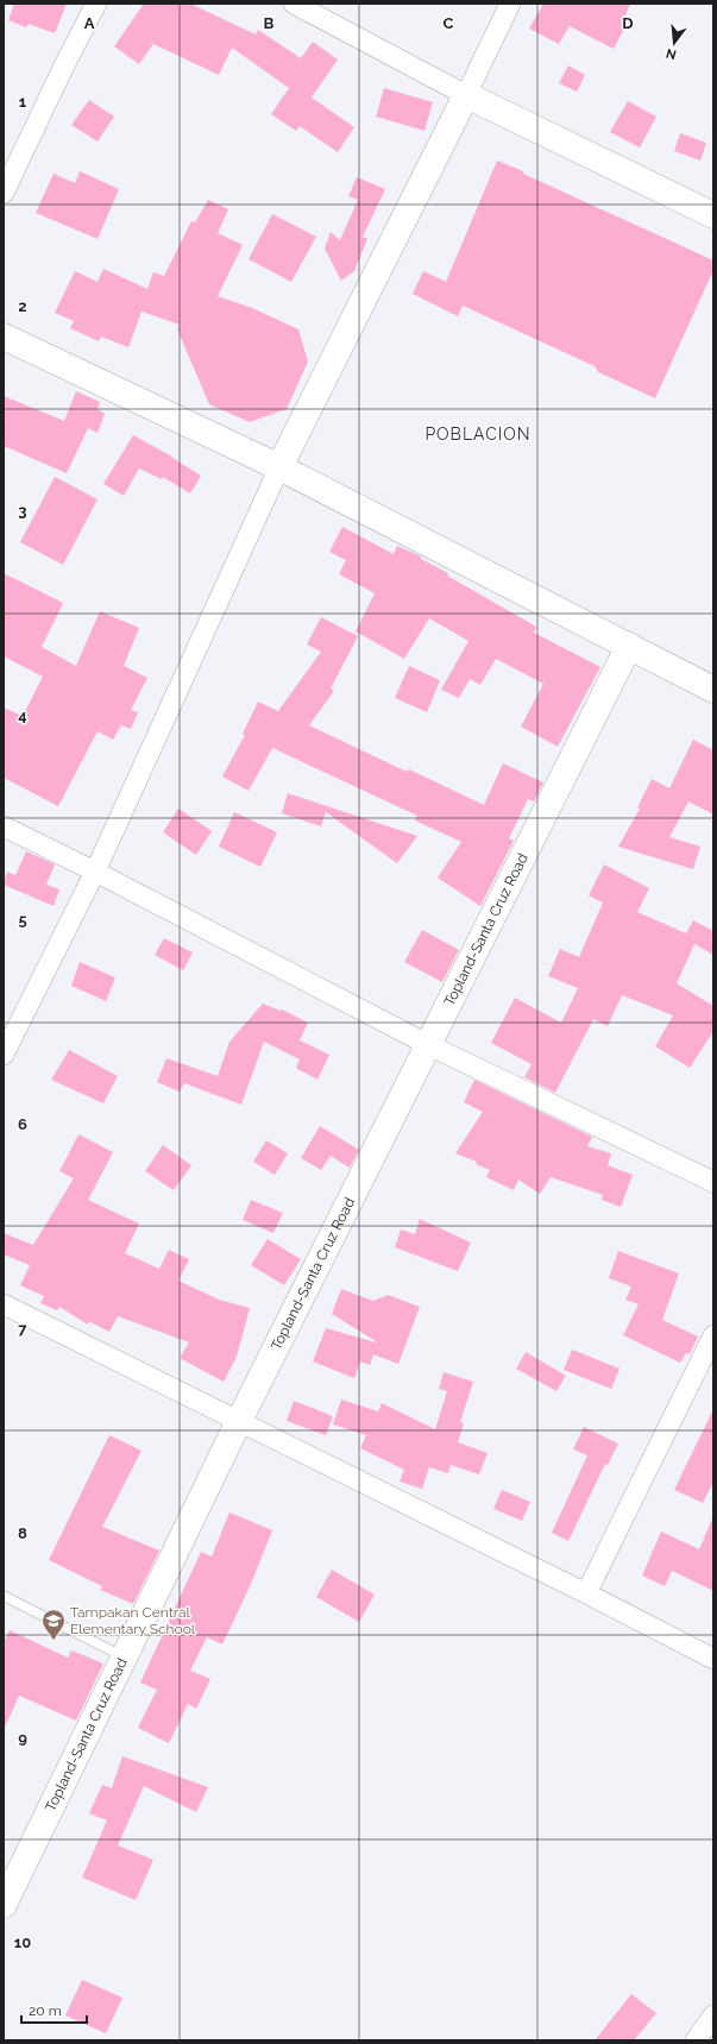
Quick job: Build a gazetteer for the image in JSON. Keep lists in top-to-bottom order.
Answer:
{
  "streets": {
    "main road": ["Topland-Santa Cruz Road"]
  },
  "districts": ["POBLACION"],
  "places": {
    "school or university": ["Tampakan Central Elementary School"]
  },
  "scale_bar": "20 m",
  "north": "bottom",
  "grid": {
    "columns": [
      "A",
      "B",
      "C",
      "D"
    ],
    "rows": [
      "1",
      "2",
      "3",
      "4",
      "5",
      "6",
      "7",
      "8",
      "9",
      "10"
    ]
  }
}
